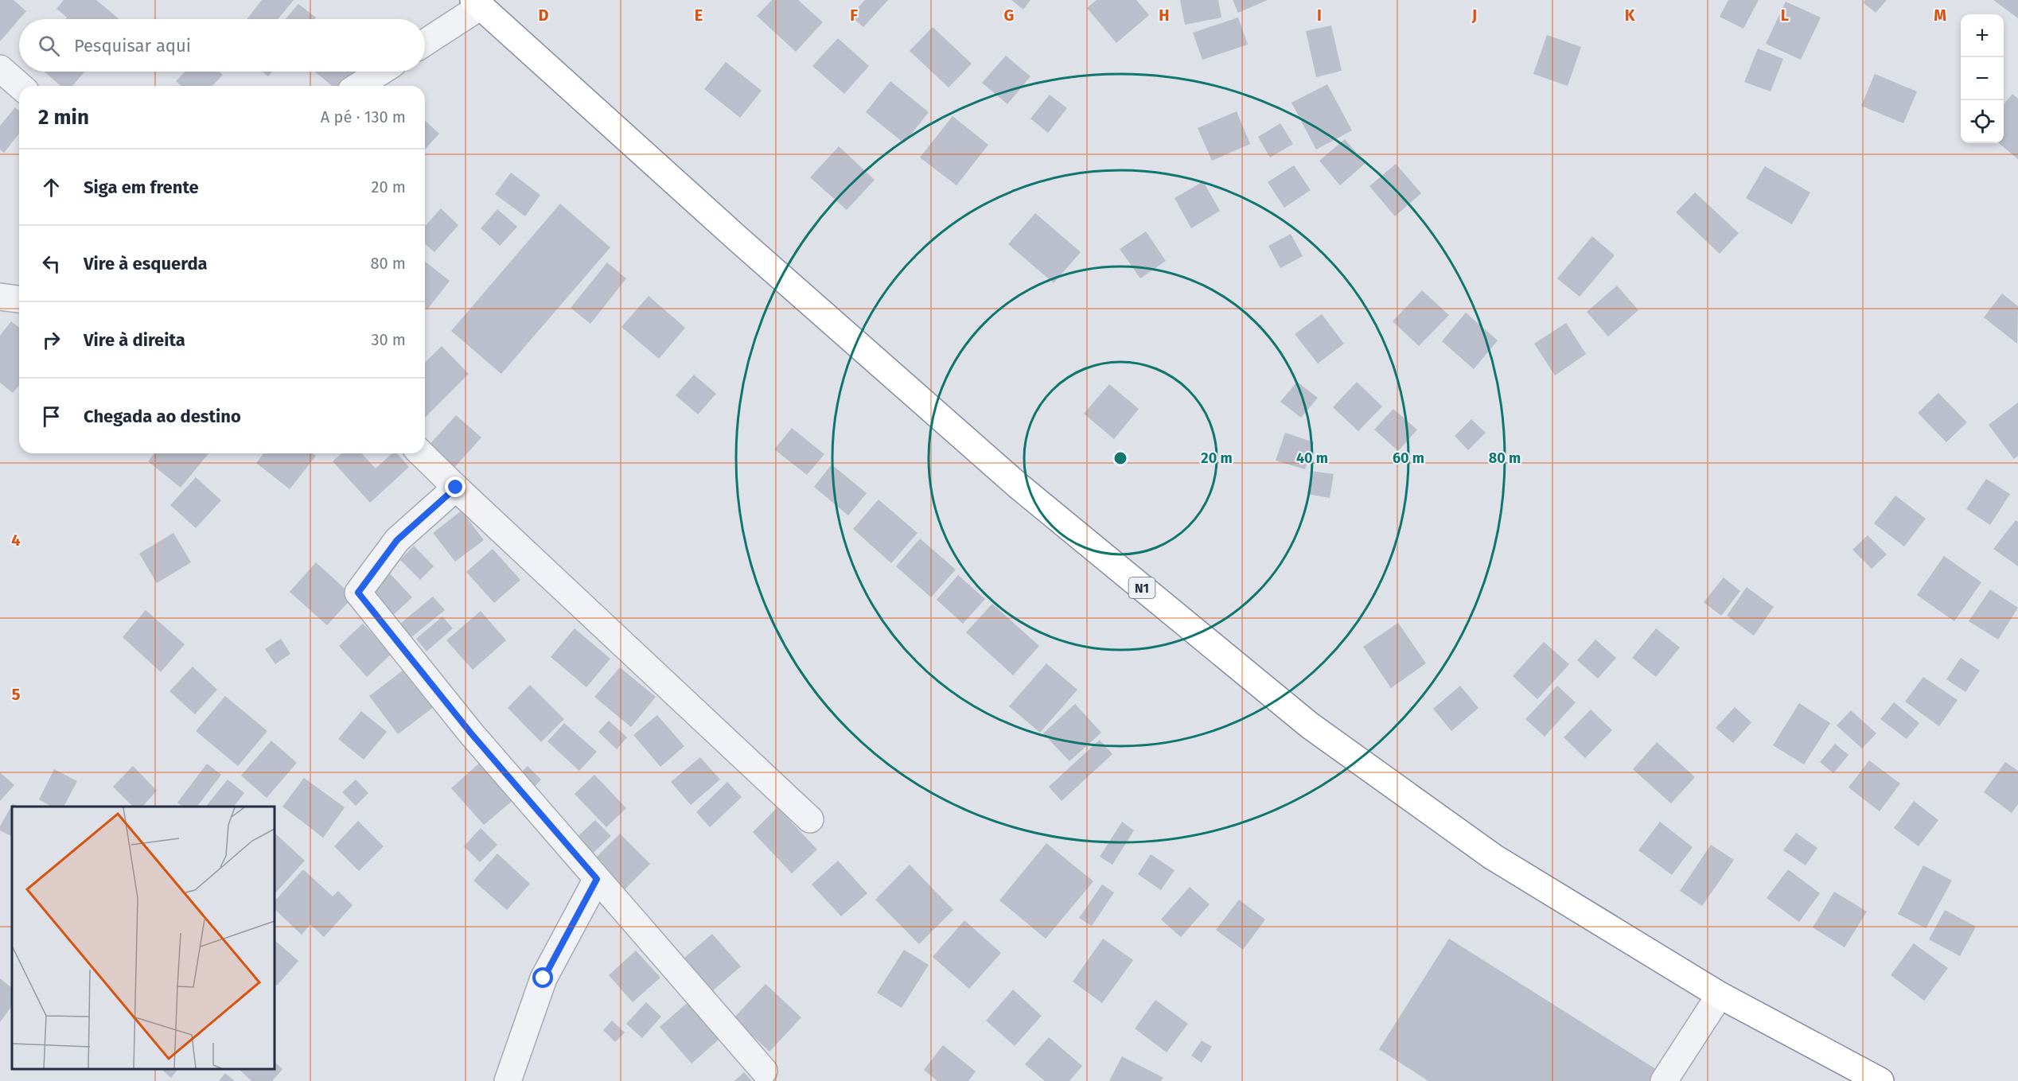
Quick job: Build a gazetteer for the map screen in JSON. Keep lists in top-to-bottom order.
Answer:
{
  "streets": {
    "highway": ["N1"]
  },
  "page": {
    "map_buttons": ["+", "−"],
    "search": "Pesquisar aqui",
    "heading": ["2 min", "A pé · 130 m"],
    "list": [
      ["Siga em frente", "20 m"],
      ["Vire à esquerda", "80 m"],
      ["Vire à direita", "30 m"],
      "Chegada ao destino"
    ]
  },
  "grid": {
    "columns": [
      "D",
      "E",
      "F",
      "G",
      "H",
      "I",
      "J",
      "K",
      "L",
      "M"
    ],
    "rows": ["4", "5"]
  },
  "rings": [
    "20 m",
    "40 m",
    "60 m",
    "80 m"
  ]
}
